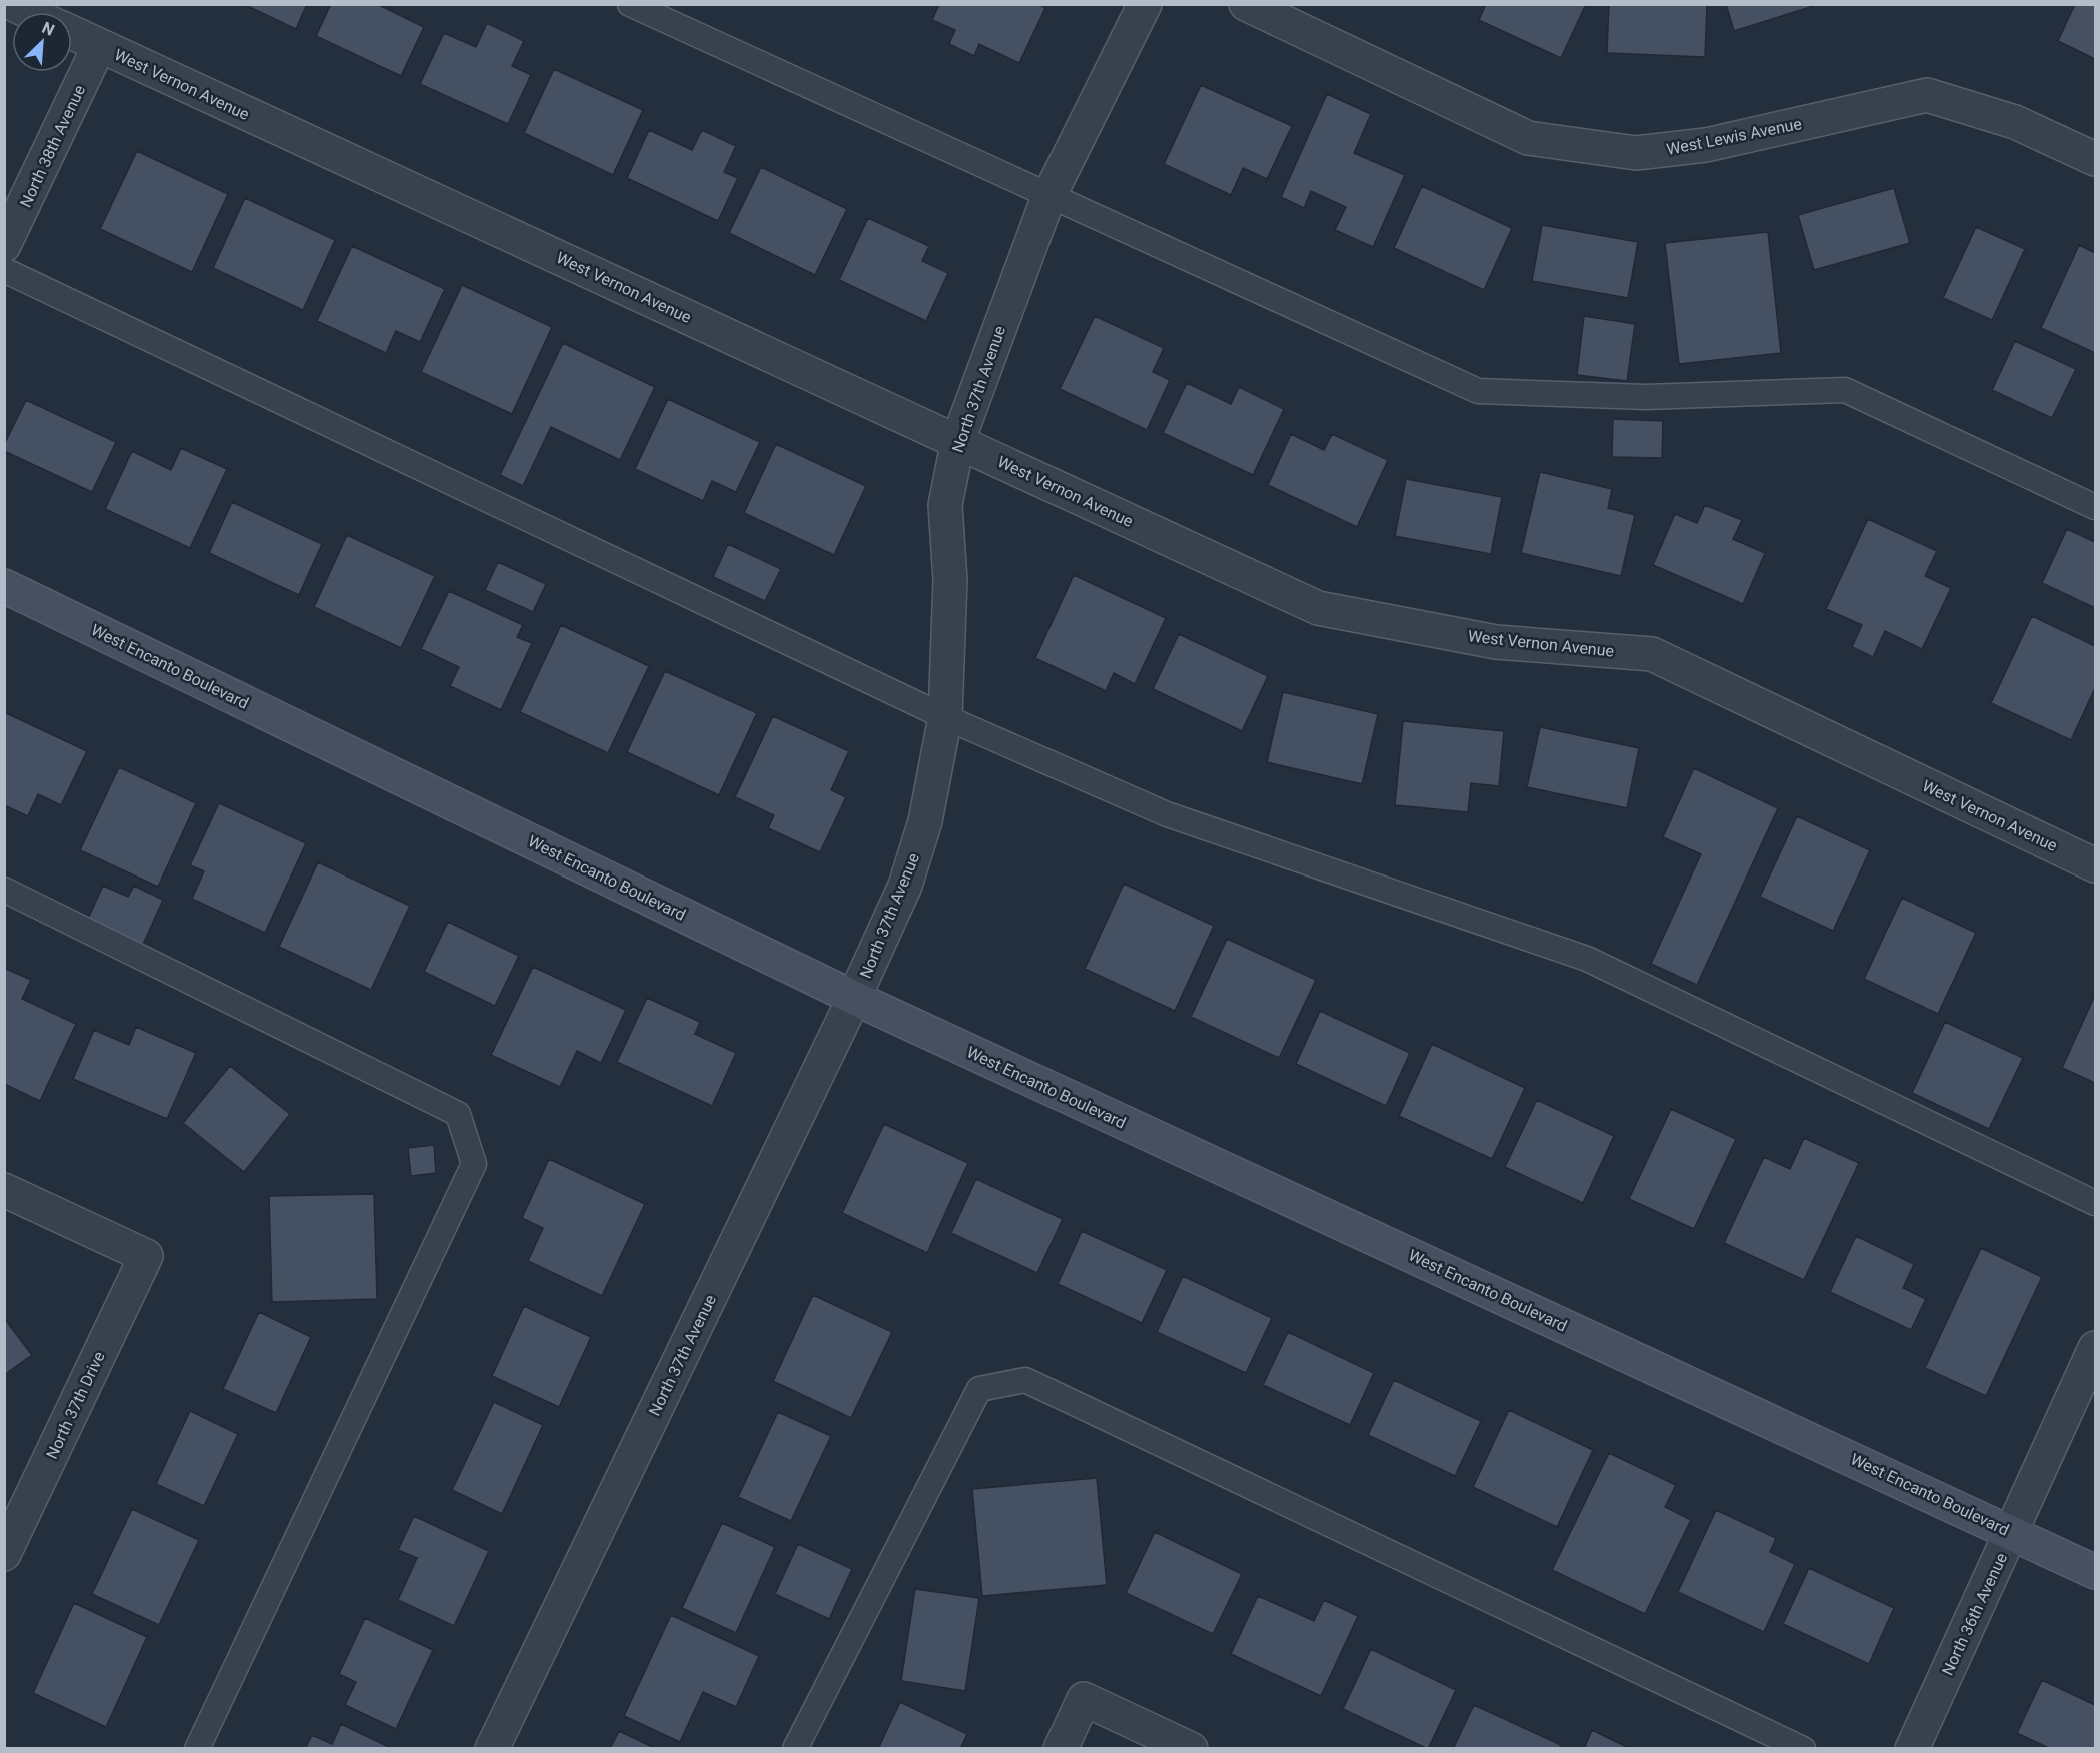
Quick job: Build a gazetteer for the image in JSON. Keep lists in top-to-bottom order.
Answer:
{
  "streets": {
    "street": [
      "West Vernon Avenue",
      "West Lewis Avenue",
      "North 38th Avenue",
      "North 37th Avenue",
      "West Encanto Boulevard",
      "North 37th Drive",
      "North 36th Avenue"
    ]
  },
  "crossings": [
    ["West Vernon Avenue", "North 38th Avenue"],
    ["West Vernon Avenue", "North 37th Avenue"],
    ["North 37th Avenue", "West Encanto Boulevard"],
    ["West Encanto Boulevard", "North 36th Avenue"]
  ],
  "north": "top right"
}
